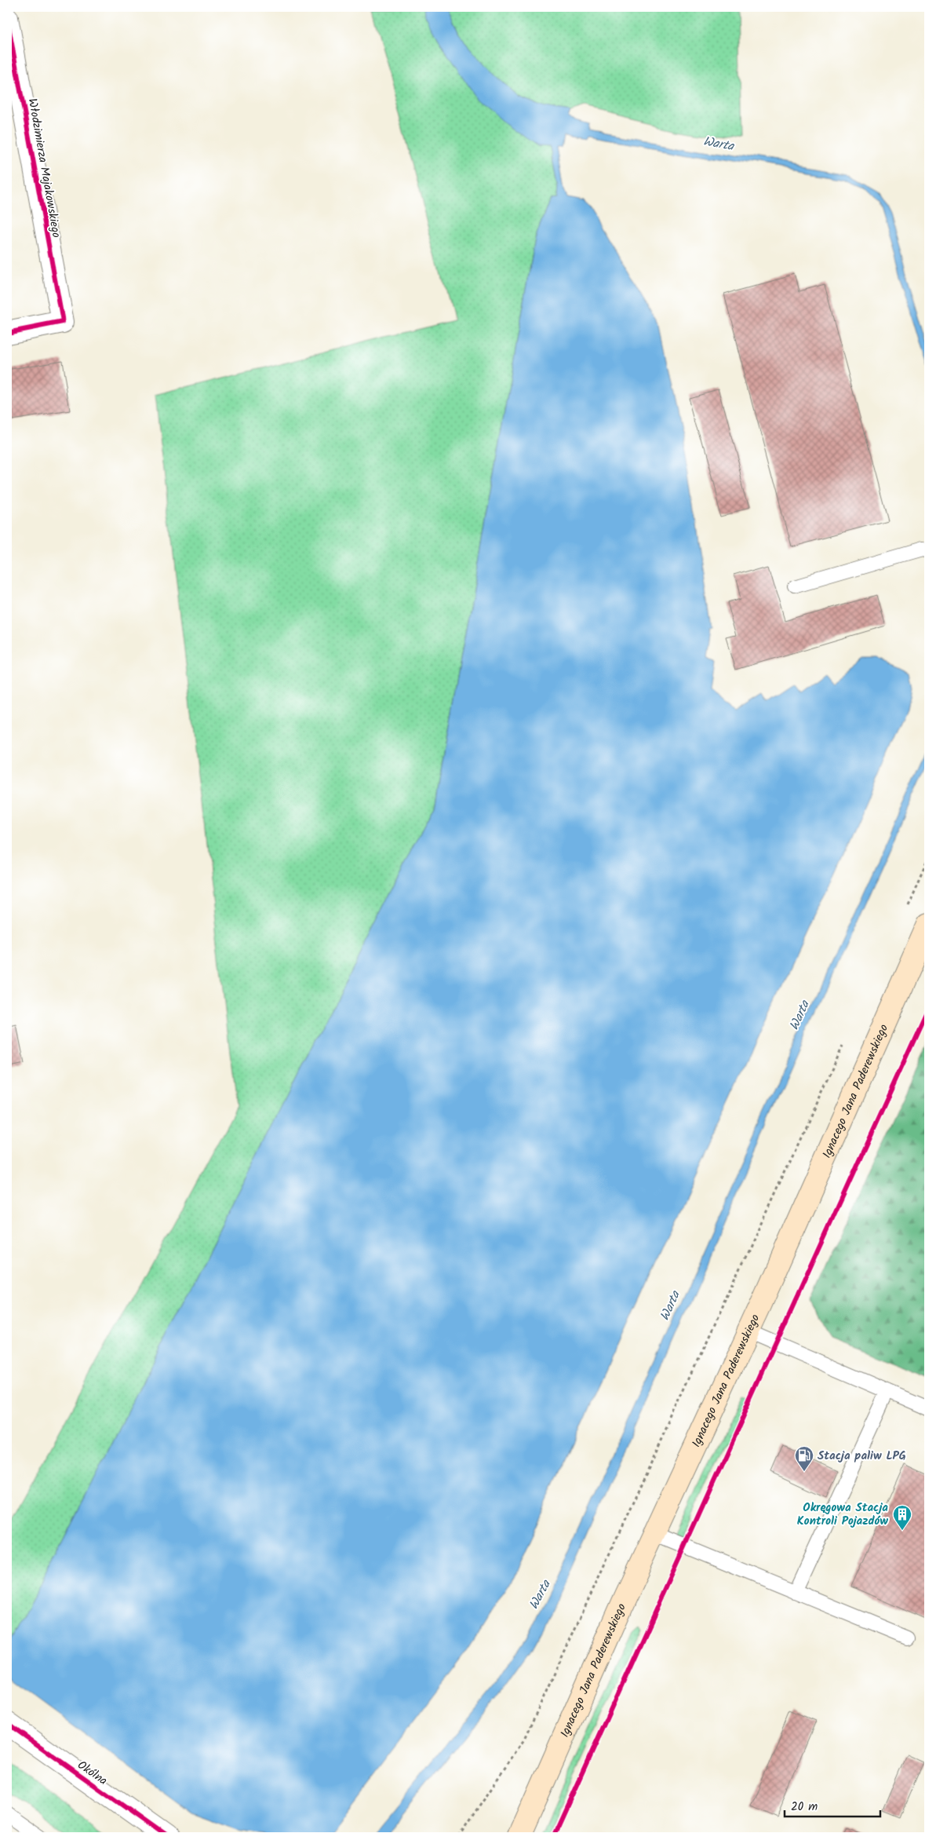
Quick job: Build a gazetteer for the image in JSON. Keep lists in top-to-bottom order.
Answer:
{
  "streets": {
    "main road": ["Ignacego Jana Paderewskiego"],
    "street": ["Włodzimierza Majakowskiego", "Okólna"]
  },
  "water": ["Warta"],
  "places": {
    "fuel station": ["Stacja paliw LPG"],
    "building": ["Okręgowa Stacja Kontroli Pojazdów"]
  },
  "scale_bar": "20 m"
}
